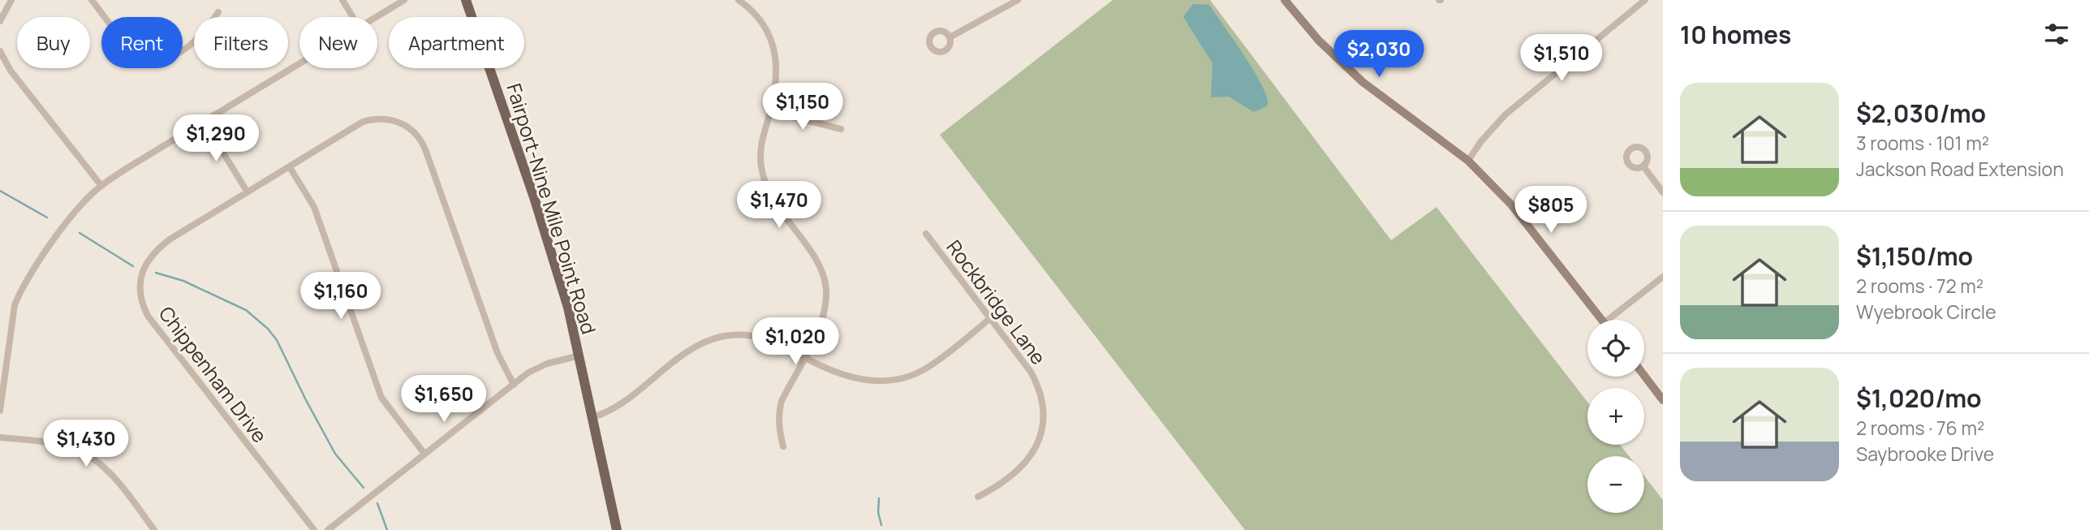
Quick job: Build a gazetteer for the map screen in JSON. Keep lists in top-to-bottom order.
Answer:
{
  "streets": {
    "main road": ["Fairport-Nine Mile Point Road"],
    "street": ["Rockbridge Lane", "Chippenham Drive"]
  },
  "page": {
    "heading": "10 homes",
    "chip": [
      "Buy",
      "Rent",
      "Filters",
      "New",
      "Apartment"
    ],
    "price": [
      "$2,030",
      "$1,510",
      "$1,150",
      "$1,290",
      "$1,470",
      "$805",
      "$1,160",
      "$1,020",
      "$1,650",
      "$1,430"
    ],
    "list": [
      {
        "name": "$2,030/mo",
        "note": "3 rooms · 101 m² · Jackson Road Extension"
      },
      {
        "name": "$1,150/mo",
        "note": "2 rooms · 72 m² · Wyebrook Circle"
      },
      {
        "name": "$1,020/mo",
        "note": "2 rooms · 76 m² · Saybrooke Drive"
      }
    ],
    "map_buttons": ["+", "−"]
  }
}
